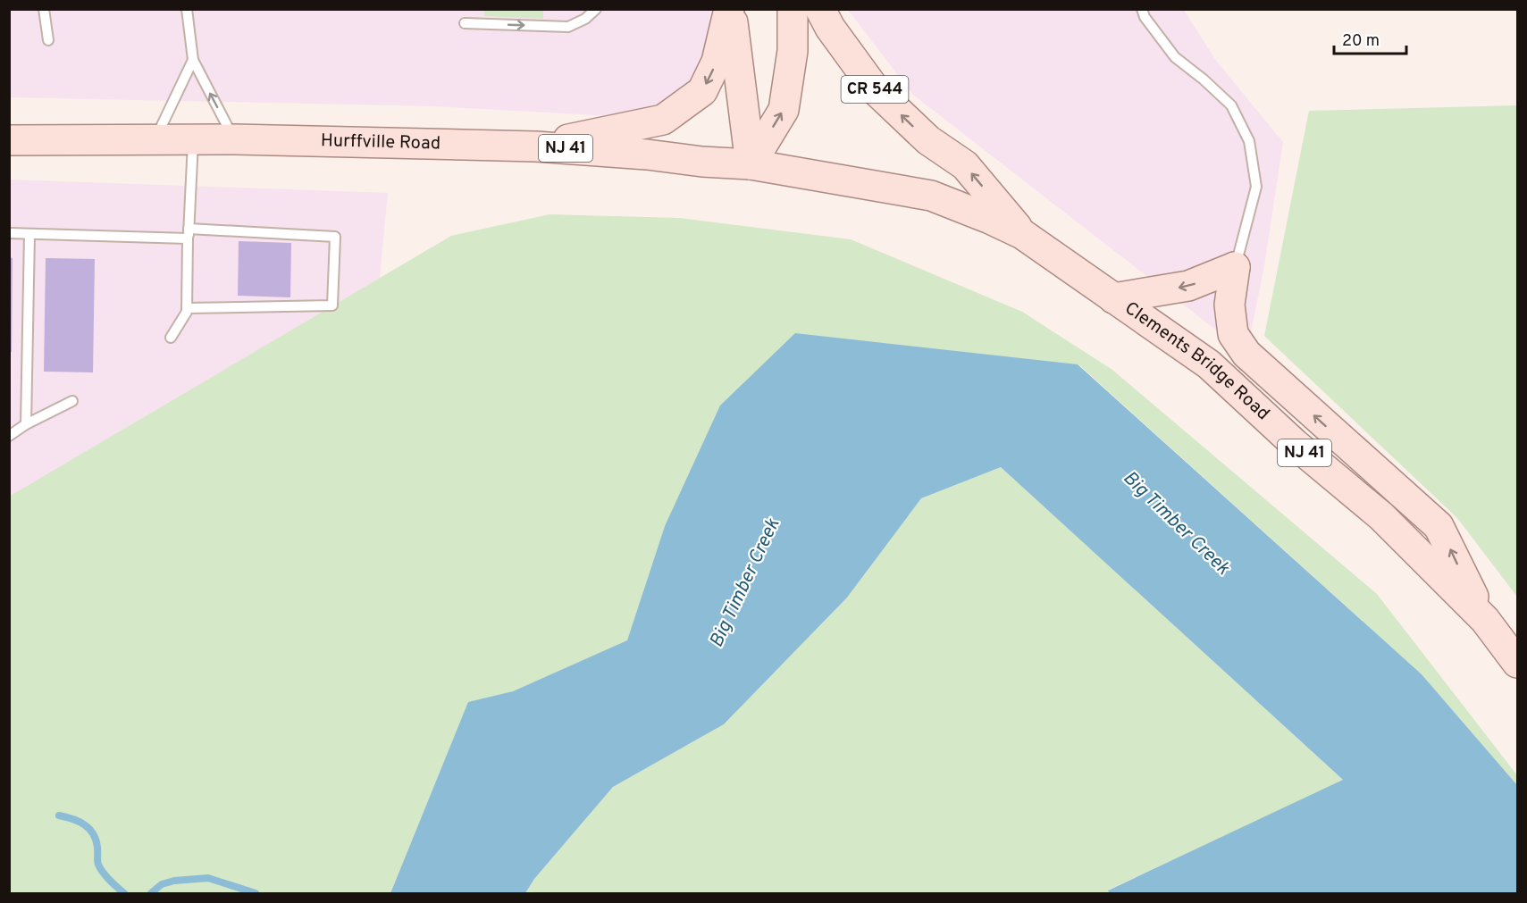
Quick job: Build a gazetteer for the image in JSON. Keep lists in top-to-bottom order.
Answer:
{
  "streets": {
    "main road": [
      "CR 544",
      "Hurffville Road",
      "NJ 41",
      "Clements Bridge Road"
    ]
  },
  "crossings": [
    ["Hurffville Road", "Clements Bridge Road"]
  ],
  "water": ["Big Timber Creek"],
  "scale_bar": "20 m"
}
